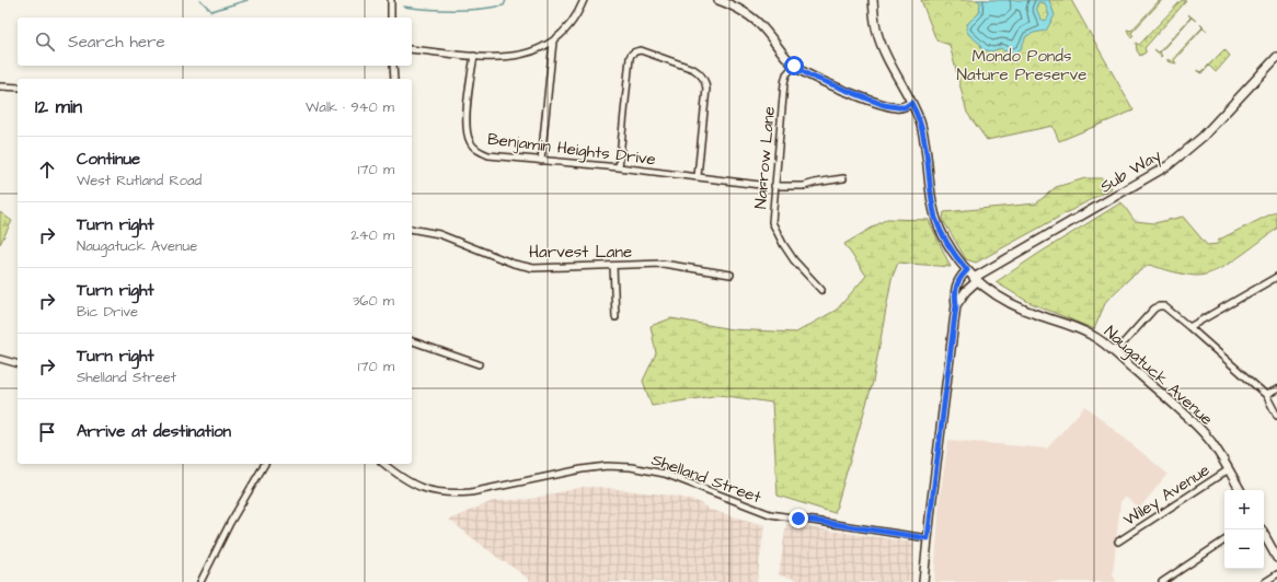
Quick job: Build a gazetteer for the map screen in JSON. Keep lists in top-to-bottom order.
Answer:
{
  "streets": {
    "main road": ["Sub Way", "Naugatuck Avenue"],
    "street": [
      "Benjamin Heights Drive",
      "Narrow Lane",
      "Harvest Lane",
      "Shelland Street",
      "Wiley Avenue"
    ]
  },
  "crossings": [
    ["Sub Way", "Naugatuck Avenue"],
    ["Naugatuck Avenue", "Wiley Avenue"]
  ],
  "parks": ["Mondo Ponds Nature Preserve"],
  "page": {
    "search": "Search here",
    "heading": ["12 min", "Walk · 940 m"],
    "list": [
      ["Continue", "West Rutland Road", "170 m"],
      ["Turn right", "Naugatuck Avenue", "240 m"],
      ["Turn right", "Bic Drive", "360 m"],
      ["Turn right", "Shelland Street", "170 m"],
      "Arrive at destination"
    ],
    "map_buttons": ["+", "−"]
  }
}
